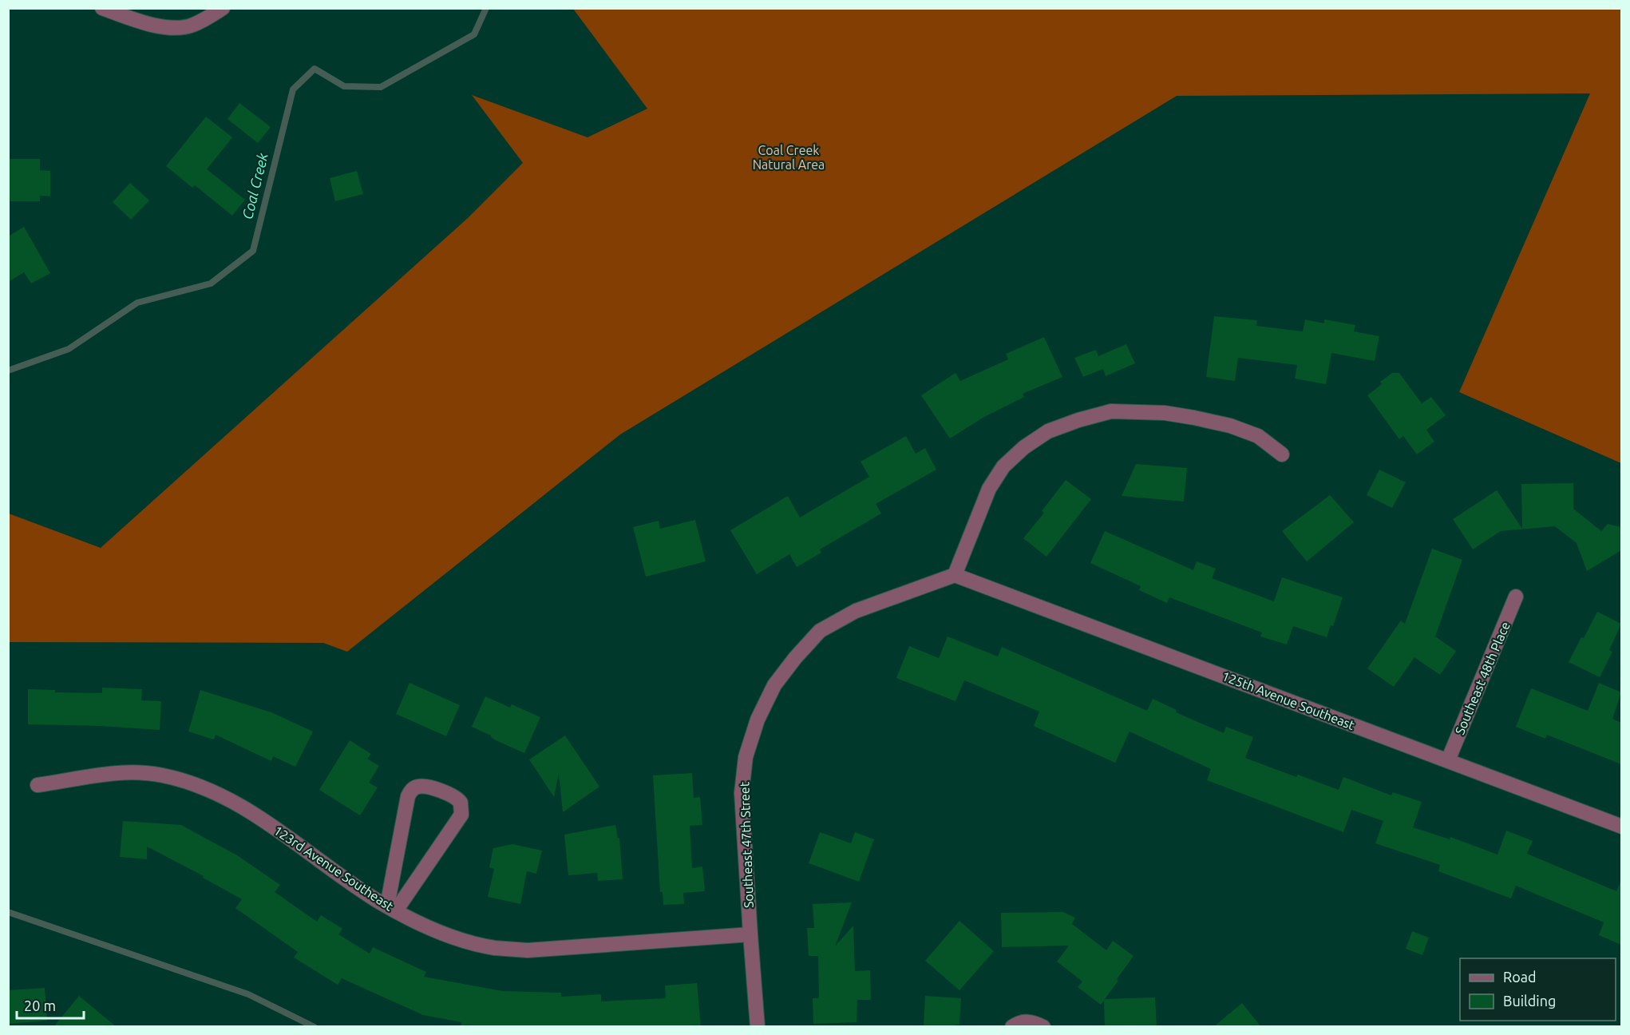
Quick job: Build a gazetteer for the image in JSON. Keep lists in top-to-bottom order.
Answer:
{
  "streets": {
    "street": [
      "Southeast 48th Place",
      "125th Avenue Southeast",
      "Southeast 47th Street",
      "123rd Avenue Southeast"
    ]
  },
  "crossings": [
    ["Southeast 48th Place", "125th Avenue Southeast"],
    ["125th Avenue Southeast", "Southeast 47th Street"],
    ["Southeast 47th Street", "123rd Avenue Southeast"]
  ],
  "water": ["Coal Creek"],
  "parks": ["Coal Creek Natural Area"],
  "legend": ["Road", "Building"],
  "scale_bar": "20 m"
}
